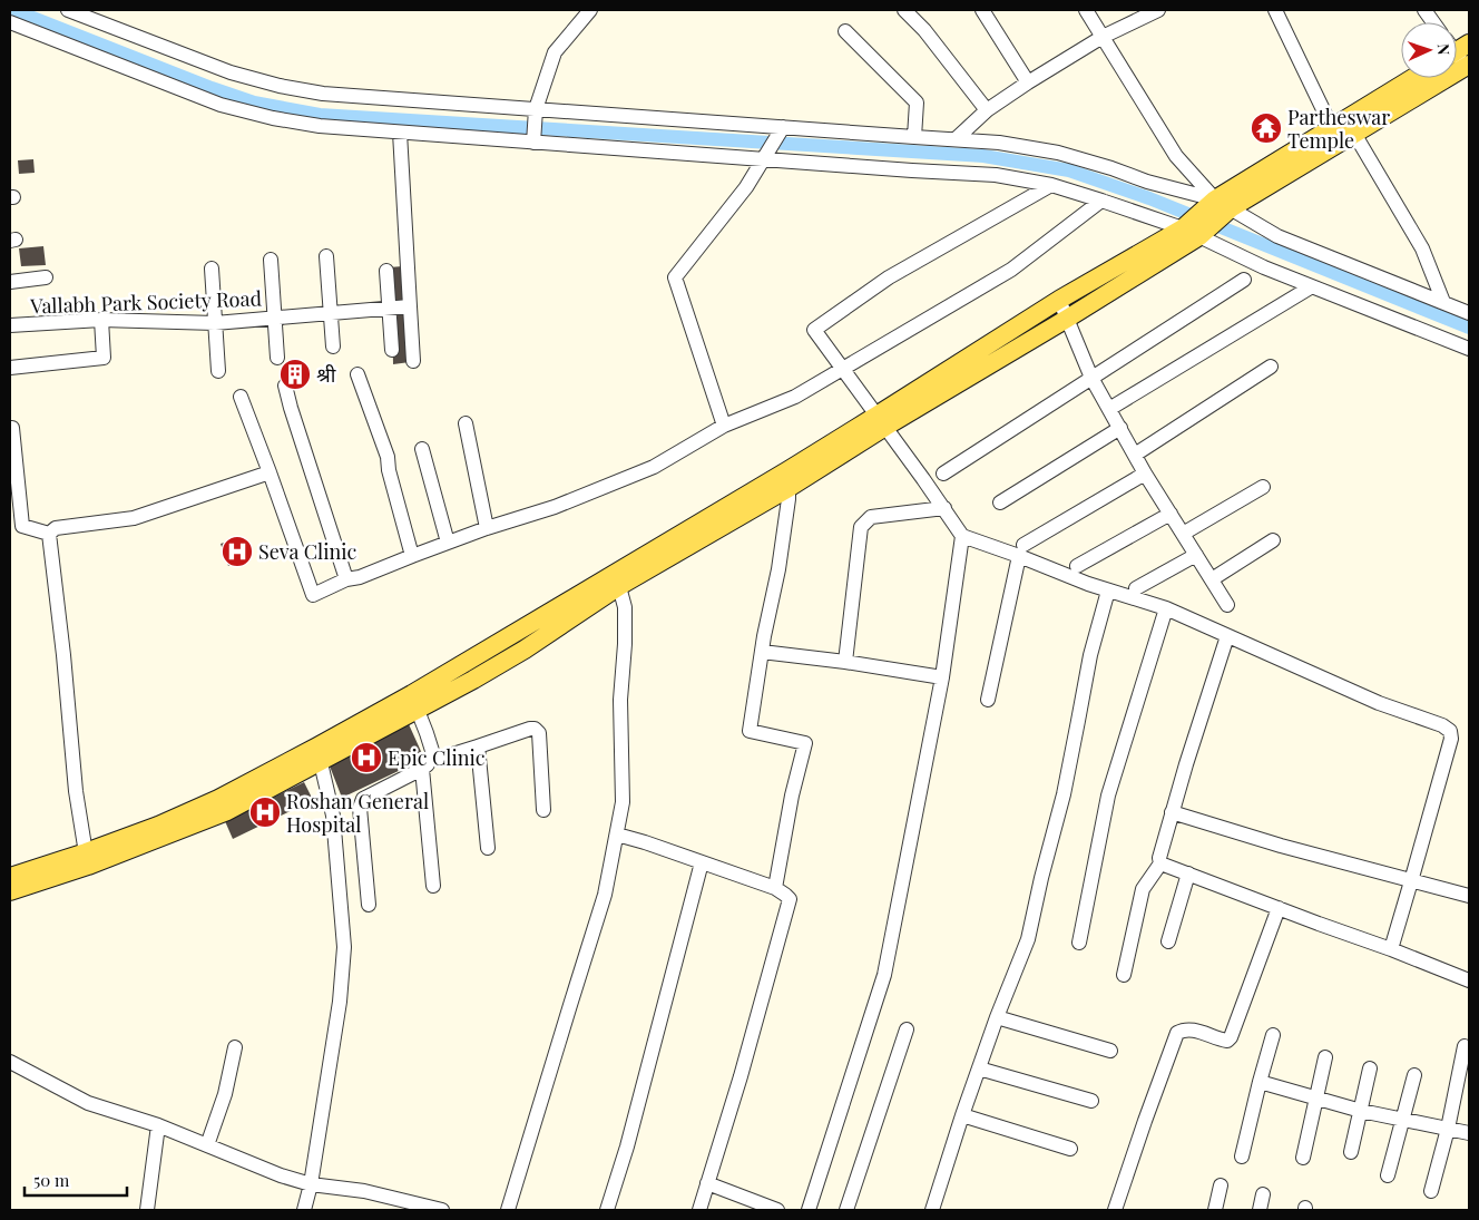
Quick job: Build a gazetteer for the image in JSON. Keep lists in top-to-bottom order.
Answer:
{
  "streets": {
    "street": ["Vallabh Park Society Road"]
  },
  "places": {
    "temple": ["Partheswar Temple"],
    "building": ["श्री"],
    "hospital": ["Seva Clinic", "Epic Clinic", "Roshan General Hospital"]
  },
  "scale_bar": "50 m",
  "north": "right"
}
